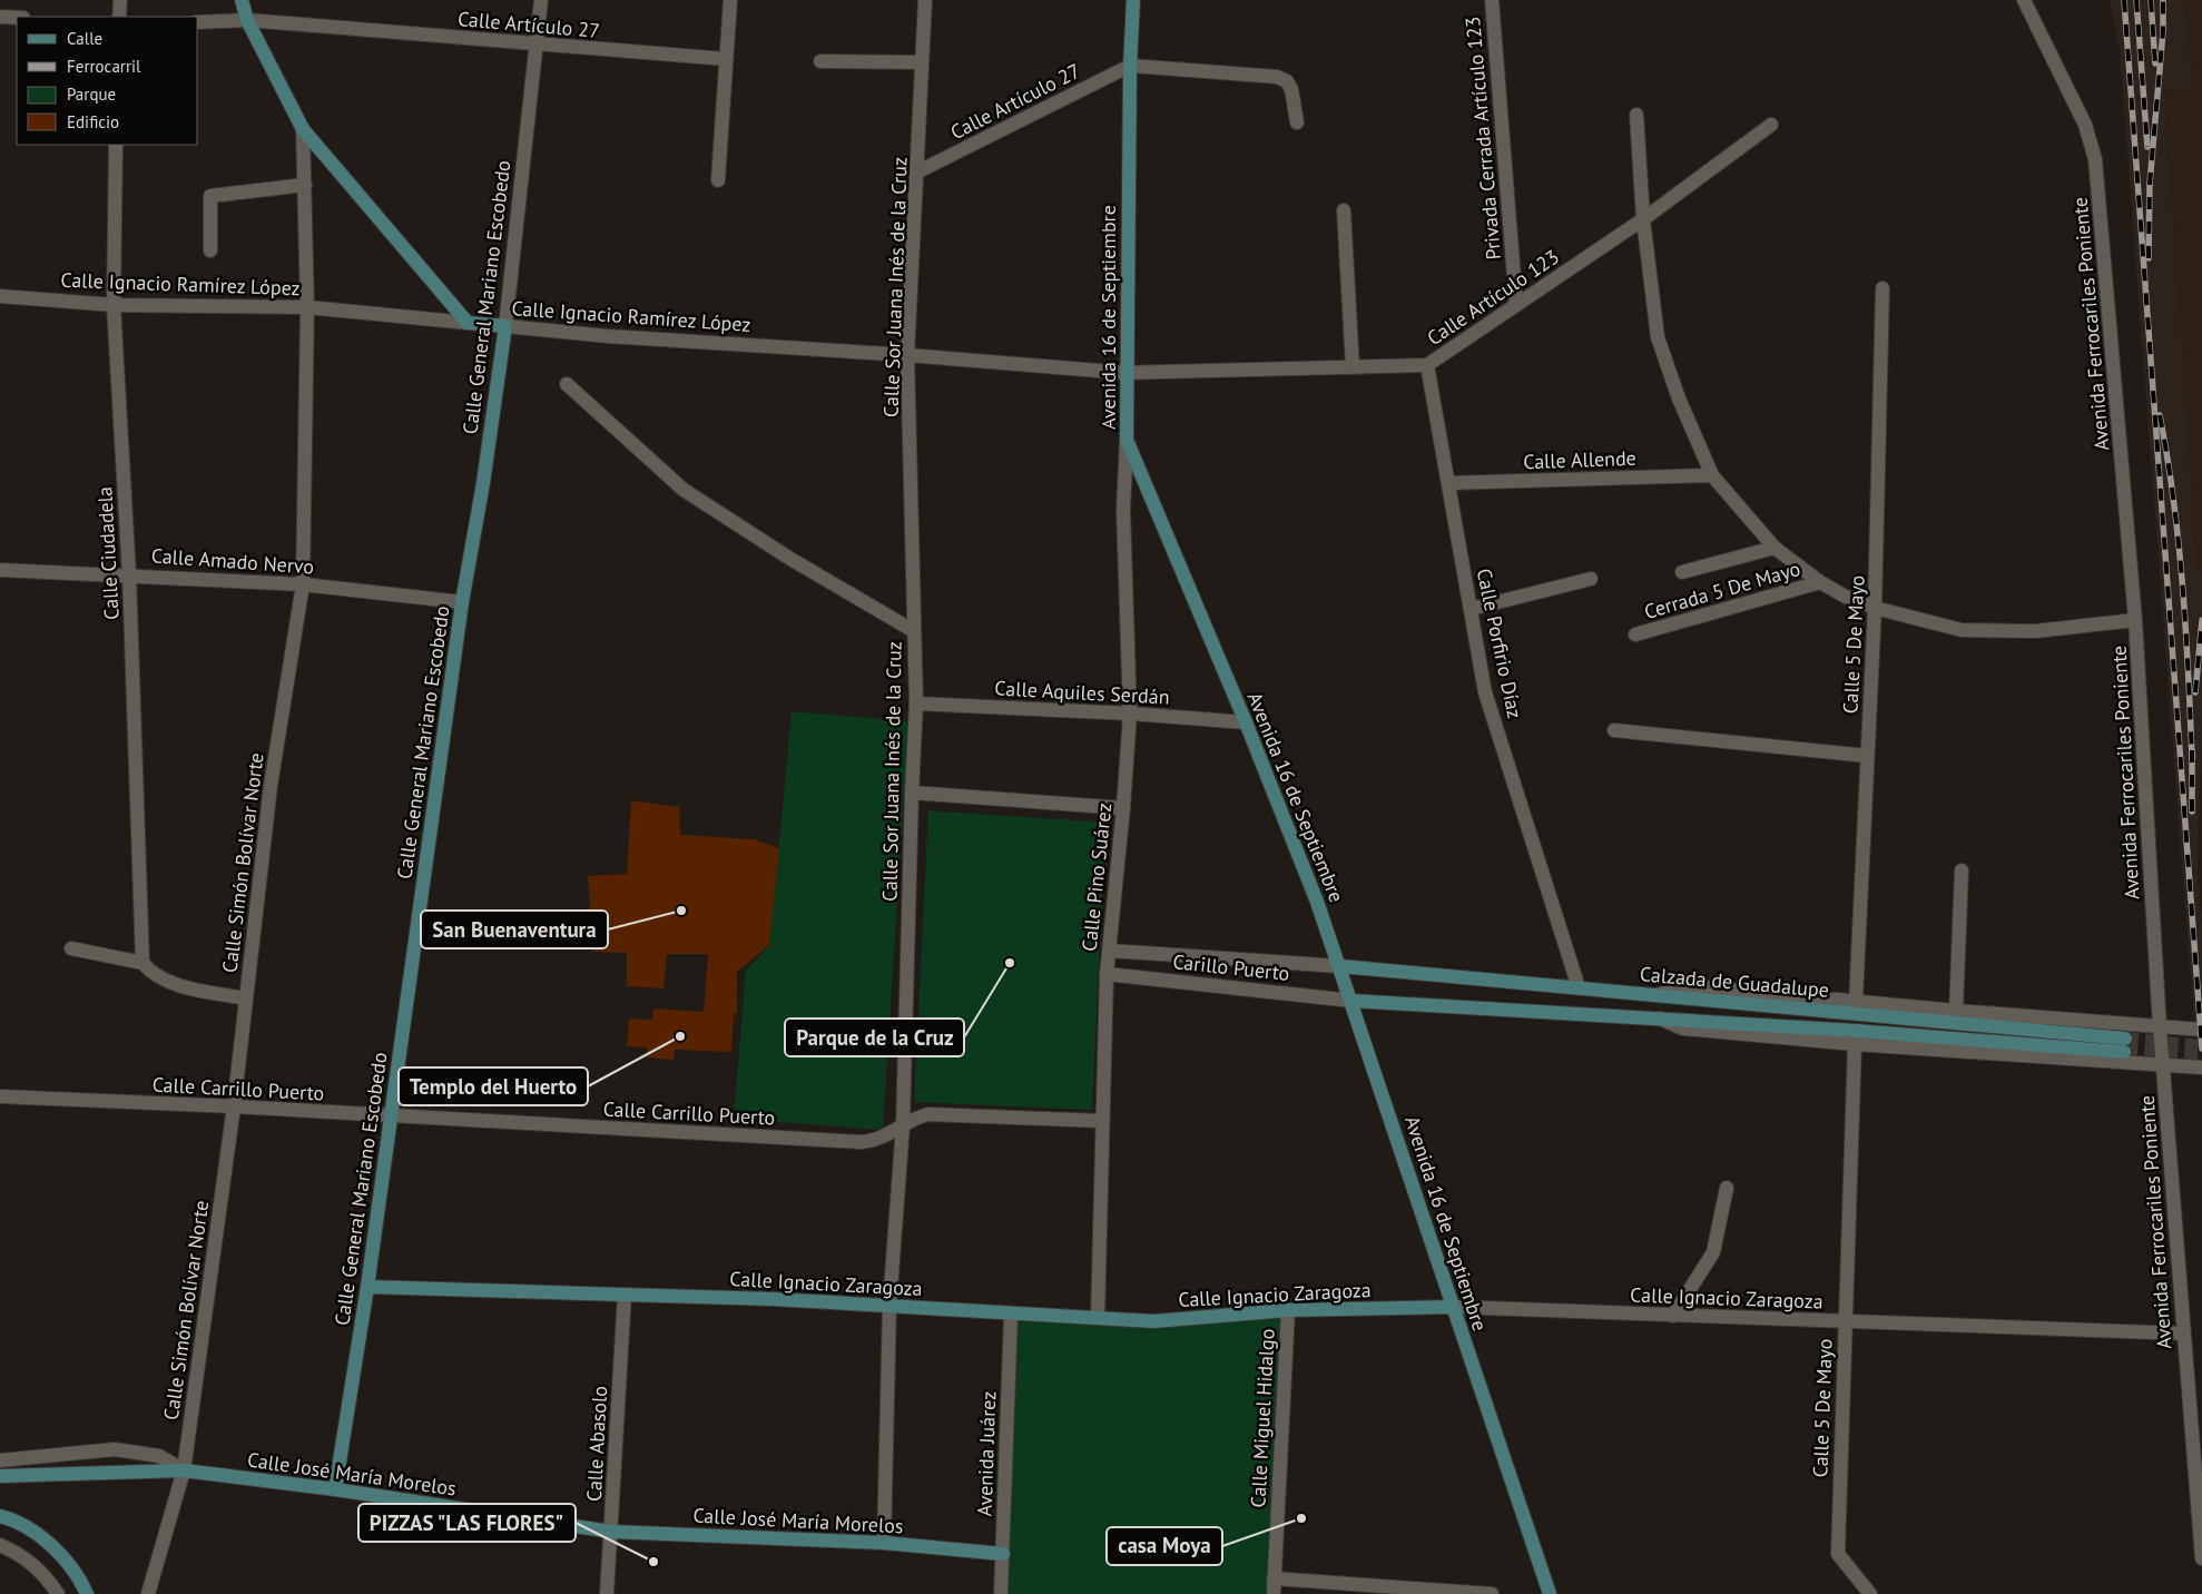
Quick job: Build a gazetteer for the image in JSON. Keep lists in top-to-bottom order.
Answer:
{
  "streets": {
    "main road": [
      "Calle Ignacio Ramírez López",
      "Calle General Mariano Escobedo",
      "Avenida 16 de Septiembre",
      "Calzada de Guadalupe",
      "Calle Ignacio Zaragoza",
      "Calle José María Morelos"
    ],
    "street": [
      "Calle Artículo 27",
      "Privada Cerrada Artículo 123",
      "Calle Sor Juana Inés de la Cruz",
      "Calle Artículo 123",
      "Avenida Ferrocariles Poniente",
      "Calle Allende",
      "Calle Ciudadela",
      "Calle Amado Nervo",
      "Cerrada 5 De Mayo",
      "Calle Porfirio Díaz",
      "Calle 5 De Mayo",
      "Calle Aquiles Serdán",
      "Calle Simón Bolívar Norte",
      "Calle Pino Suárez",
      "Carillo Puerto",
      "Calle Carrillo Puerto",
      "Calle Miguel Hidalgo",
      "Calle Abasolo",
      "Avenida Juárez"
    ]
  },
  "crossings": [
    ["Calle Artículo 27", "Calle Sor Juana Inés de la Cruz"],
    ["Calle Artículo 27", "Calle General Mariano Escobedo"],
    ["Calle Artículo 27", "Avenida 16 de Septiembre"],
    ["Privada Cerrada Artículo 123", "Calle Artículo 123"],
    ["Calle Ignacio Ramírez López", "Calle Sor Juana Inés de la Cruz"],
    ["Calle Ignacio Ramírez López", "Calle General Mariano Escobedo"],
    ["Calle Ignacio Ramírez López", "Calle Artículo 123"],
    ["Calle Ignacio Ramírez López", "Avenida 16 de Septiembre"],
    ["Calle Ignacio Ramírez López", "Calle Ciudadela"],
    ["Calle Ignacio Ramírez López", "Calle Simón Bolívar Norte"],
    ["Calle Sor Juana Inés de la Cruz", "Calle Aquiles Serdán"],
    ["Calle Sor Juana Inés de la Cruz", "Calle Carrillo Puerto"],
    ["Calle Sor Juana Inés de la Cruz", "Calle Ignacio Zaragoza"],
    ["Calle Sor Juana Inés de la Cruz", "Calle José María Morelos"],
    ["Calle General Mariano Escobedo", "Calle Amado Nervo"],
    ["Calle General Mariano Escobedo", "Calle Carrillo Puerto"],
    ["Calle General Mariano Escobedo", "Calle Ignacio Zaragoza"],
    ["Calle General Mariano Escobedo", "Calle José María Morelos"],
    ["Calle Artículo 123", "Avenida 16 de Septiembre"],
    ["Calle Artículo 123", "Calle Porfirio Díaz"],
    ["Avenida 16 de Septiembre", "Calle Aquiles Serdán"],
    ["Avenida 16 de Septiembre", "Calle Pino Suárez"],
    ["Avenida 16 de Septiembre", "Carillo Puerto"],
    ["Avenida 16 de Septiembre", "Calzada de Guadalupe"],
    ["Avenida 16 de Septiembre", "Calle Ignacio Zaragoza"],
    ["Avenida Ferrocariles Poniente", "Calle Ignacio Zaragoza"],
    ["Calle Allende", "Calle Porfirio Díaz"],
    ["Calle Ciudadela", "Calle Amado Nervo"],
    ["Calle Amado Nervo", "Calle Simón Bolívar Norte"],
    ["Calle Porfirio Díaz", "Calzada de Guadalupe"],
    ["Calle 5 De Mayo", "Calle Ignacio Zaragoza"],
    ["Calle Aquiles Serdán", "Calle Pino Suárez"],
    ["Calle Simón Bolívar Norte", "Calle Carrillo Puerto"],
    ["Calle Simón Bolívar Norte", "Calle José María Morelos"],
    ["Calle Pino Suárez", "Carillo Puerto"],
    ["Calle Pino Suárez", "Calle Carrillo Puerto"],
    ["Calle Pino Suárez", "Calle Ignacio Zaragoza"],
    ["Carillo Puerto", "Calzada de Guadalupe"],
    ["Calle Ignacio Zaragoza", "Calle Miguel Hidalgo"],
    ["Calle Ignacio Zaragoza", "Calle Abasolo"],
    ["Calle Ignacio Zaragoza", "Avenida Juárez"],
    ["Calle Abasolo", "Calle José María Morelos"],
    ["Avenida Juárez", "Calle José María Morelos"]
  ],
  "places": [
    "San Buenaventura",
    "Parque de la Cruz",
    "Templo del Huerto",
    "casa Moya",
    "PIZZAS \"LAS FLORES\""
  ],
  "legend": [
    "Calle",
    "Ferrocarril",
    "Parque",
    "Edificio"
  ]
}
